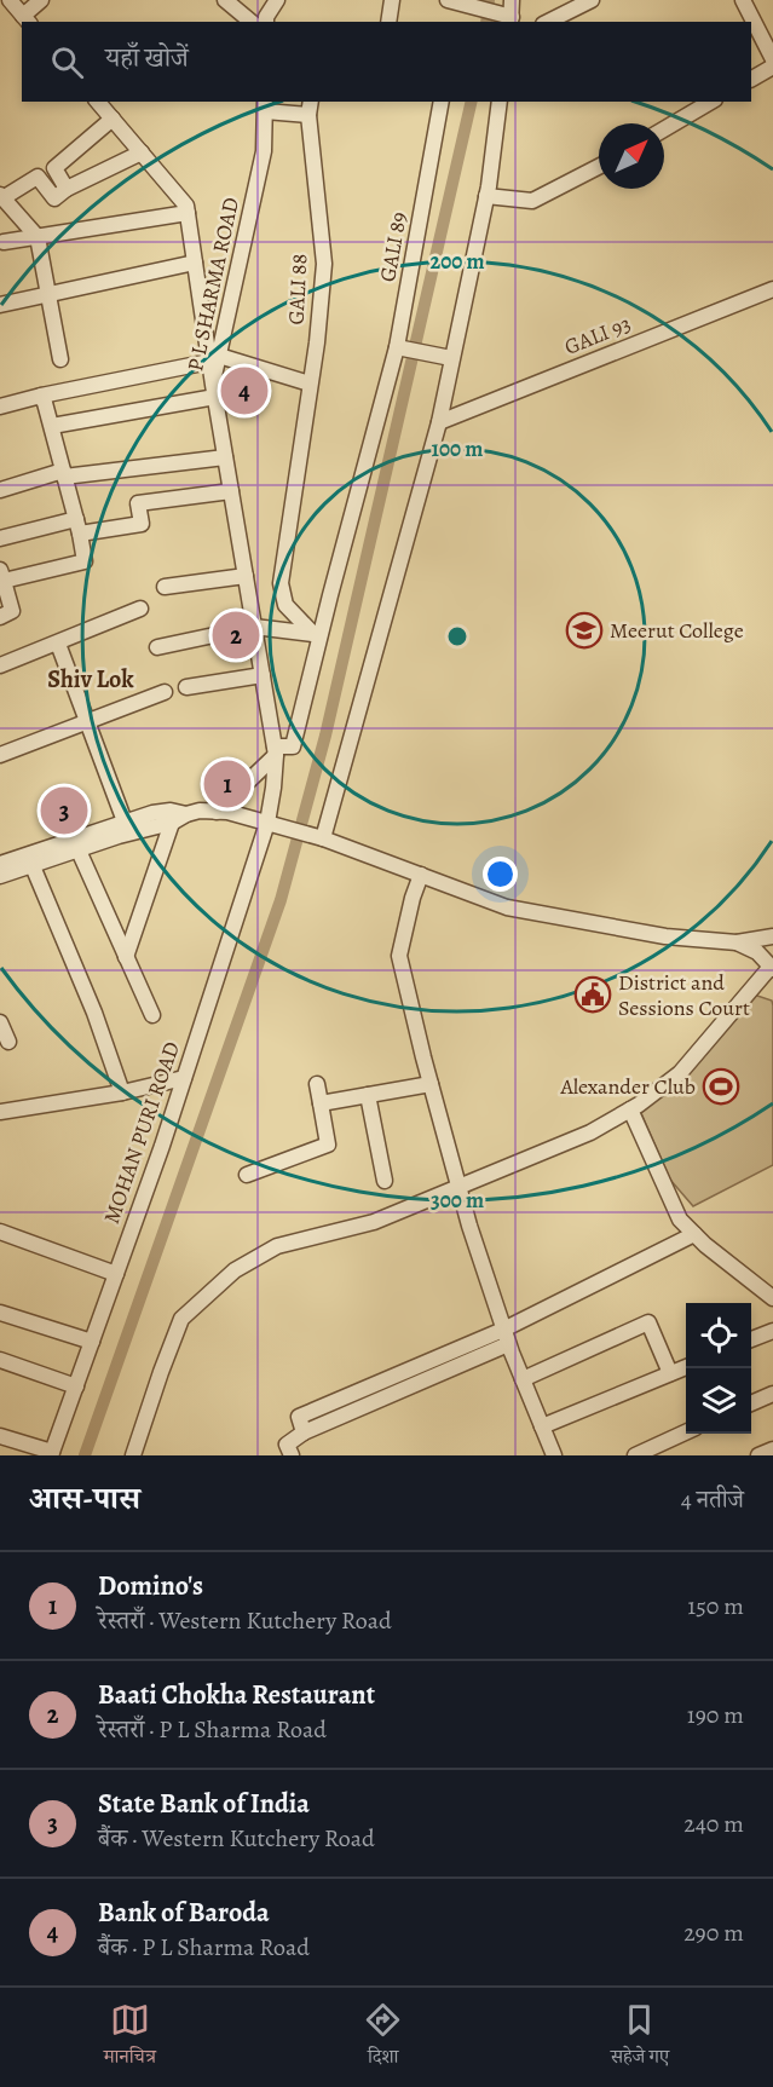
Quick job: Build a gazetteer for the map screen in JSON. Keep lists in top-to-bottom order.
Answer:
{
  "streets": {
    "street": [
      "GALI 89",
      "P L SHARMA ROAD",
      "GALI 88",
      "GALI 93",
      "MOHAN PURI ROAD"
    ]
  },
  "crossings": [
    ["GALI 89", "P L SHARMA ROAD"],
    ["P L SHARMA ROAD", "GALI 88"],
    ["P L SHARMA ROAD", "MOHAN PURI ROAD"]
  ],
  "districts": ["Shiv Lok"],
  "places": {
    "school or university": ["Meerut College"],
    "public building": ["District and Sessions Court"],
    "sports": ["Alexander Club"]
  },
  "north": "top right",
  "page": {
    "search": "यहाँ खोजें",
    "pins": [
      "4",
      "2",
      "1",
      "3"
    ],
    "heading": ["आस-पास", "4 नतीजे"],
    "list": [
      {
        "mark": "1",
        "name": "Domino's",
        "note": "रेस्तराँ · Western Kutchery Road",
        "value": "150 m"
      },
      {
        "mark": "2",
        "name": "Baati Chokha Restaurant",
        "note": "रेस्तराँ · P L Sharma Road",
        "value": "190 m"
      },
      {
        "mark": "3",
        "name": "State Bank of India",
        "note": "बैंक · Western Kutchery Road",
        "value": "240 m"
      },
      {
        "mark": "4",
        "name": "Bank of Baroda",
        "note": "बैंक · P L Sharma Road",
        "value": "290 m"
      }
    ],
    "nav": ["मानचित्र", "दिशा", "सहेजे गए"]
  },
  "rings": ["200 m", "100 m", "300 m"]
}
